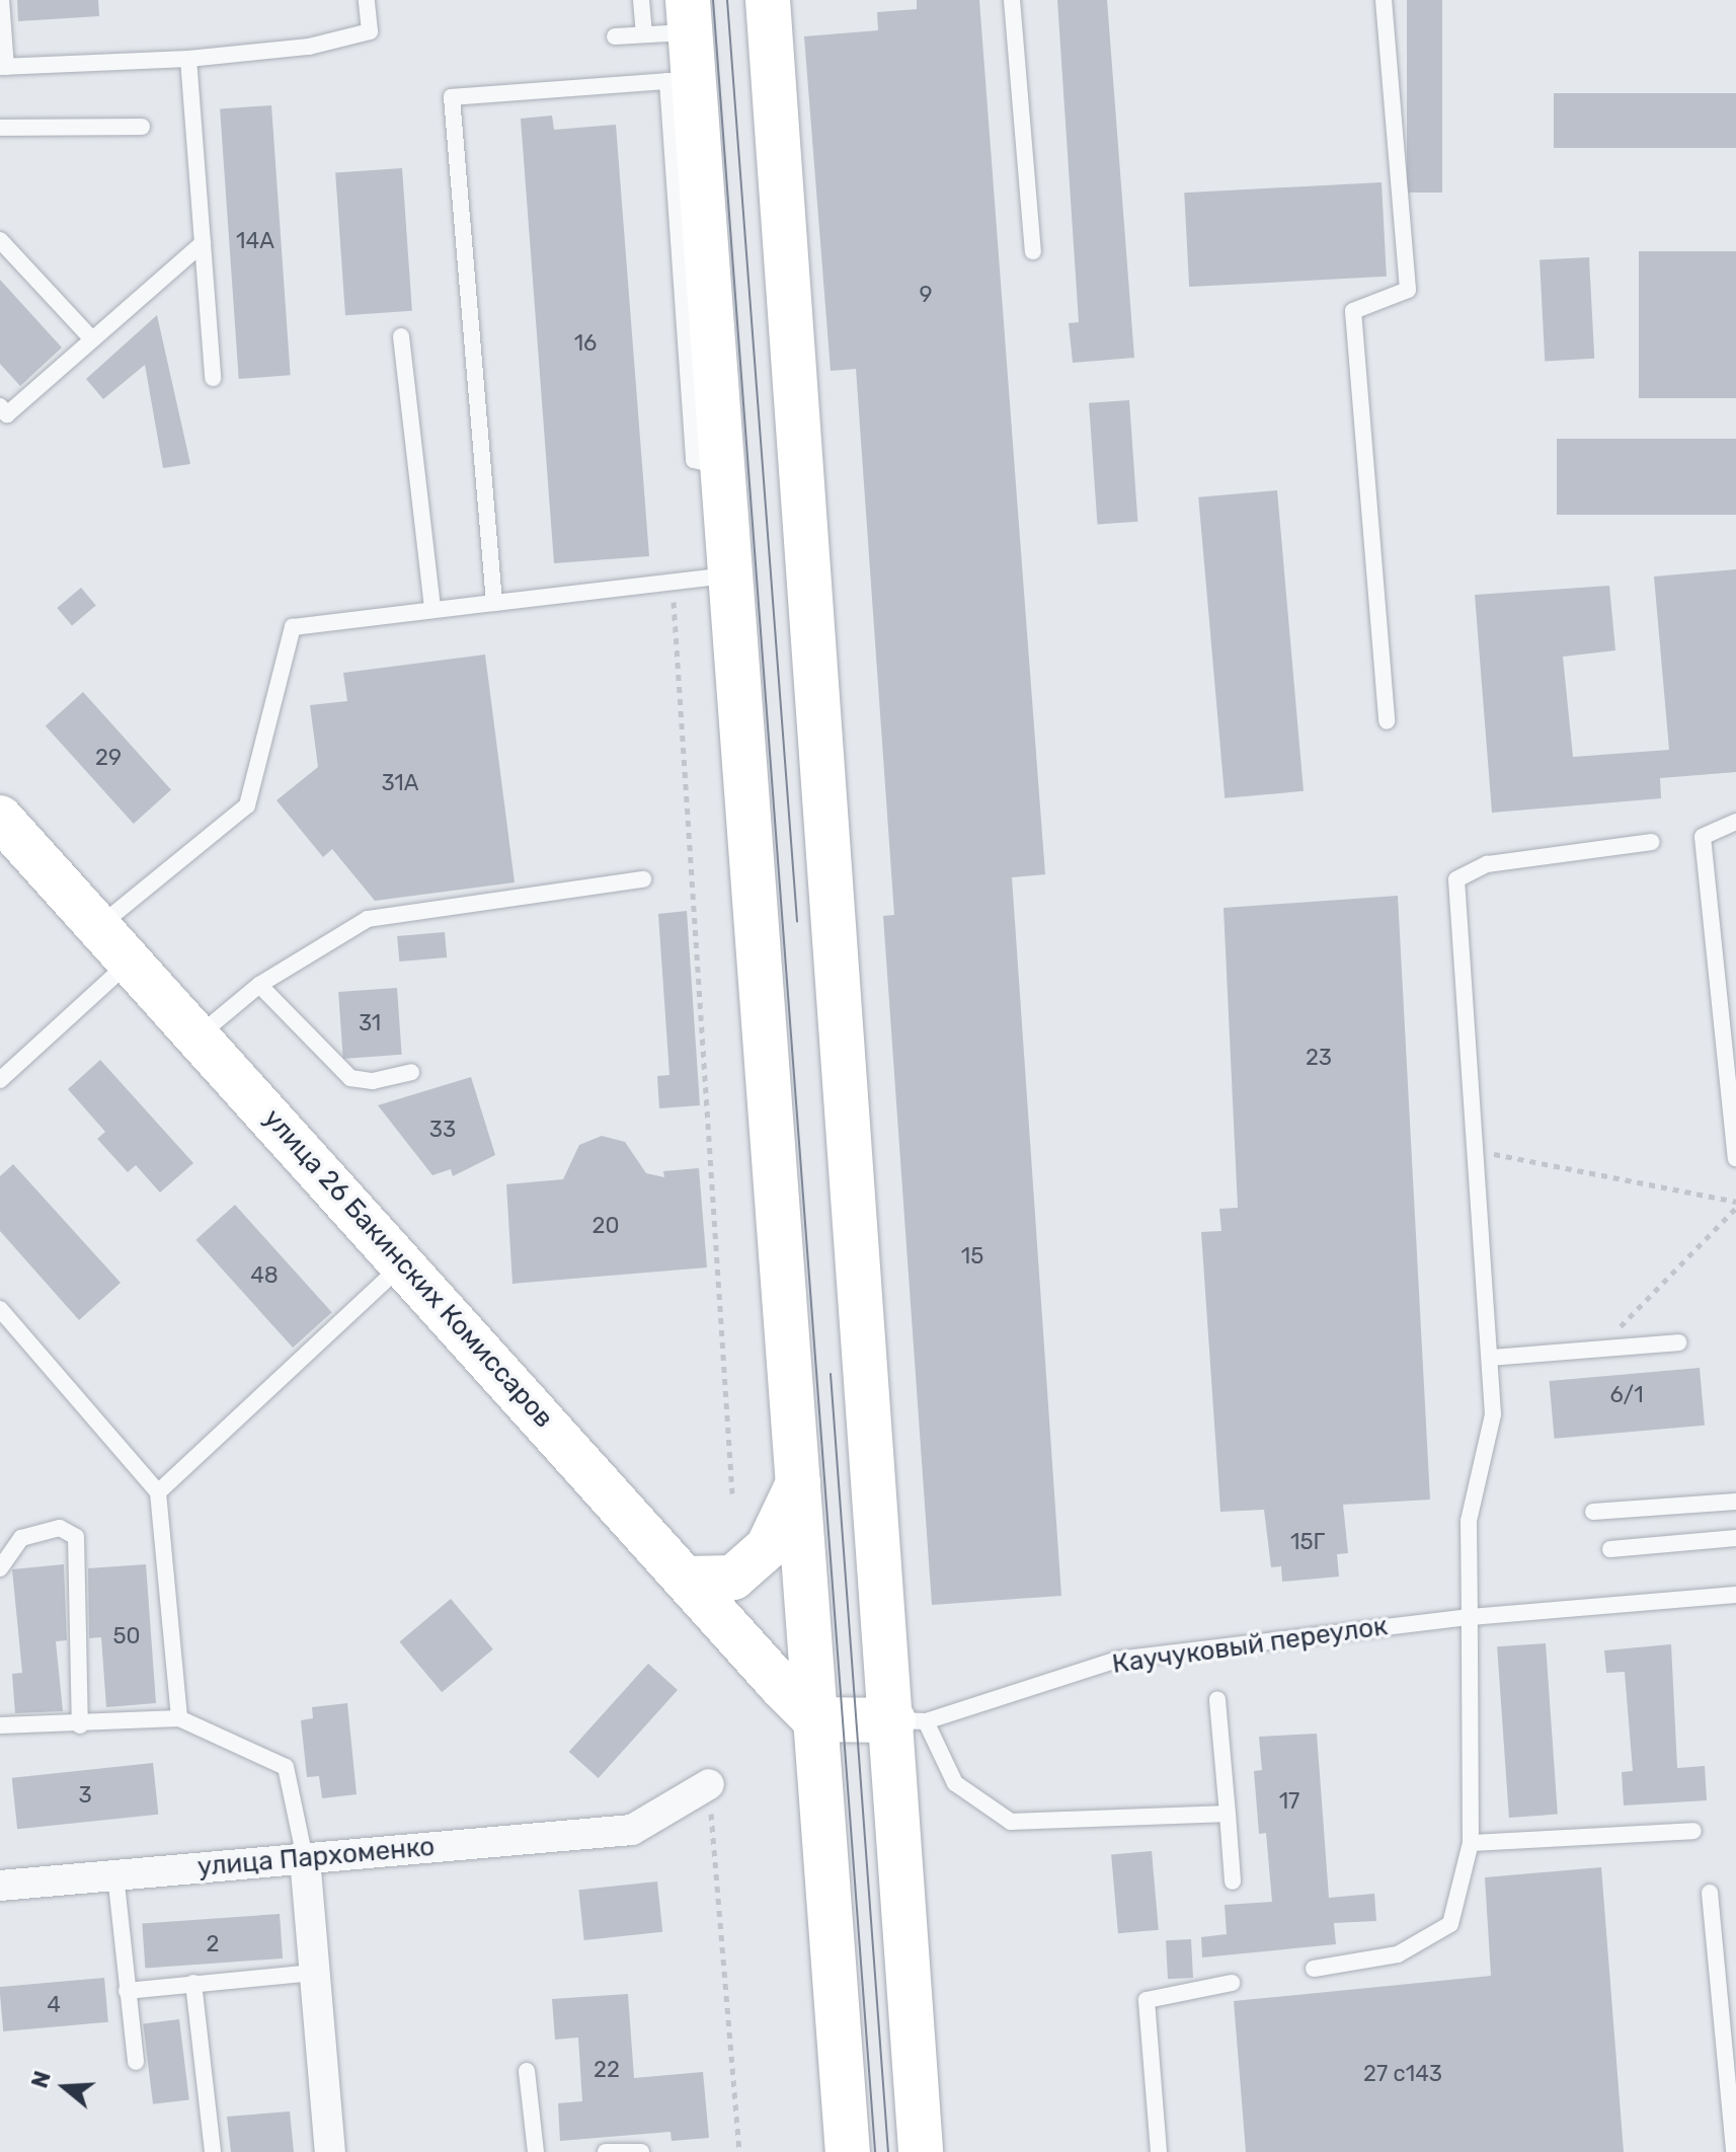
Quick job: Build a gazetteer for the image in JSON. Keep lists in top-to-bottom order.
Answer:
{
  "streets": {
    "main road": ["улица 26 Бакинских Комиссаров"],
    "street": ["улица Пархоменко"],
    "lane": ["Каучуковый переулок"]
  },
  "house_numbers": [
    "14А",
    "9",
    "16",
    "29",
    "31А",
    "31",
    "23",
    "33",
    "20",
    "15",
    "48",
    "6/1",
    "15Г",
    "50",
    "3",
    "17",
    "2",
    "4",
    "22",
    "27 с143"
  ],
  "north": "left"
}
